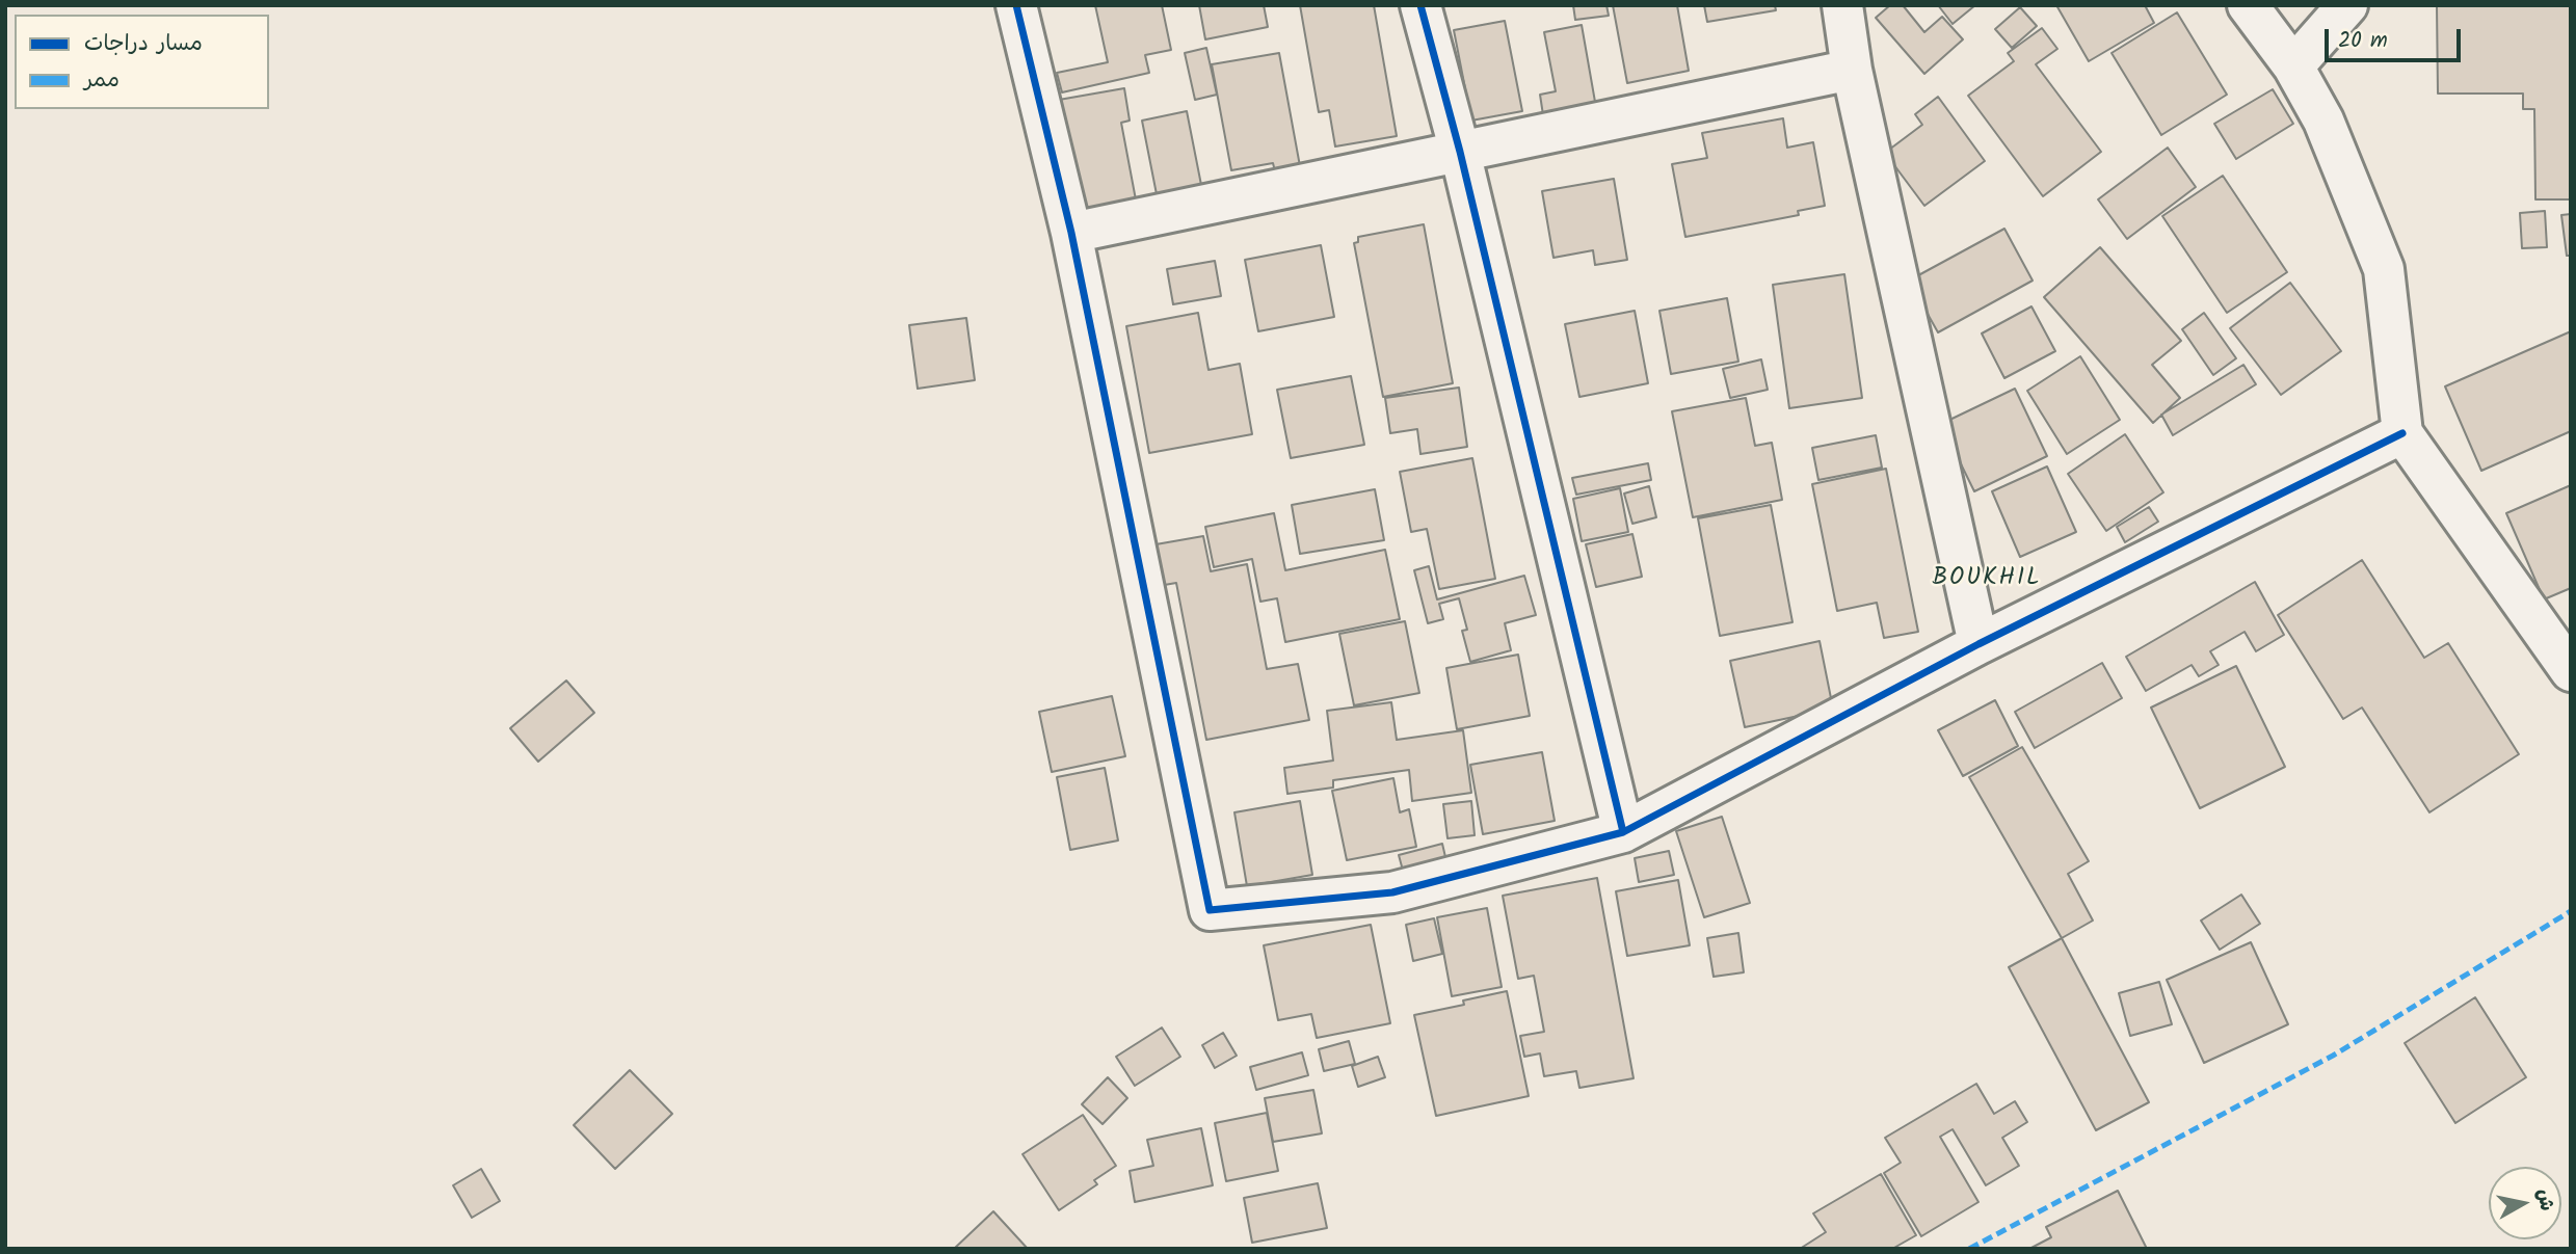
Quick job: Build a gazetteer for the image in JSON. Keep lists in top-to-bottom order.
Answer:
{
  "districts": ["BOUKHIL"],
  "legend": ["مسار دراجات", "ممر"],
  "scale_bar": "20 m",
  "north": "right"
}
